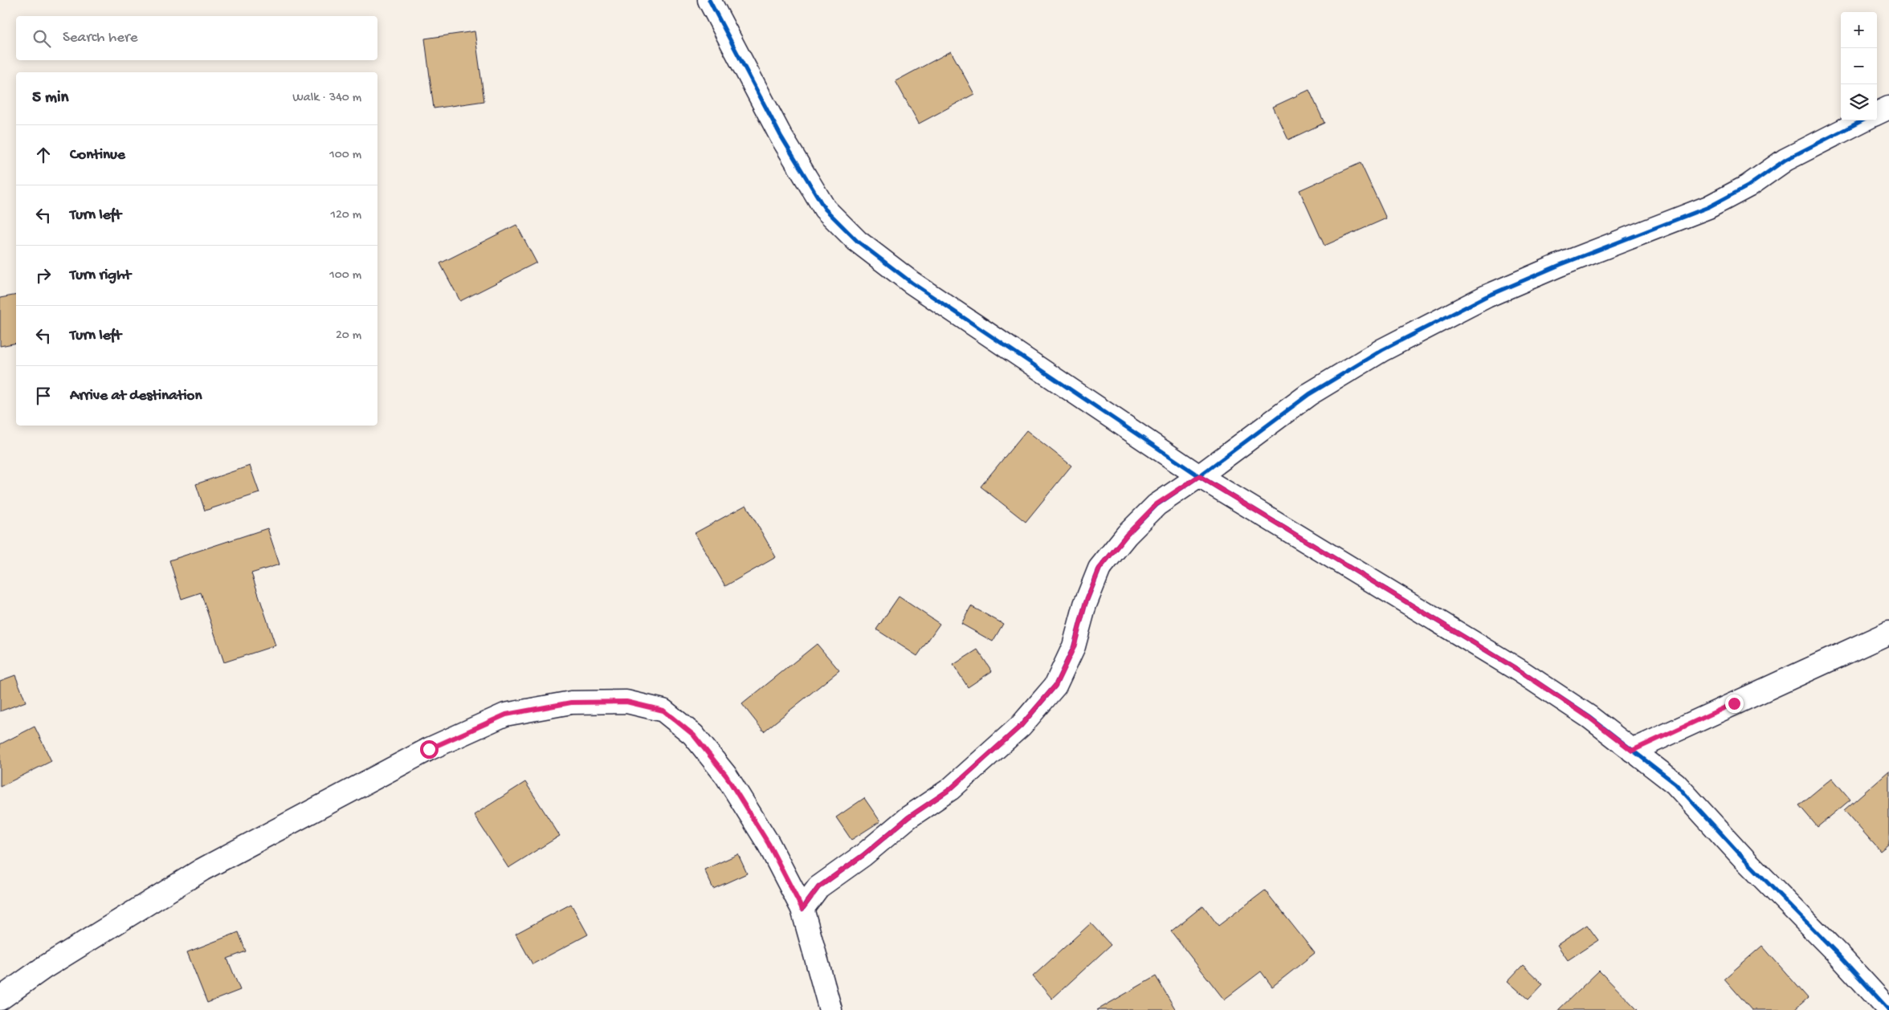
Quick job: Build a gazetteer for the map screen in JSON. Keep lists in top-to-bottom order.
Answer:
{
  "page": {
    "map_buttons": ["+", "−"],
    "search": "Search here",
    "heading": ["5 min", "Walk · 340 m"],
    "list": [
      ["Continue", "100 m"],
      ["Turn left", "120 m"],
      ["Turn right", "100 m"],
      ["Turn left", "20 m"],
      "Arrive at destination"
    ]
  }
}
